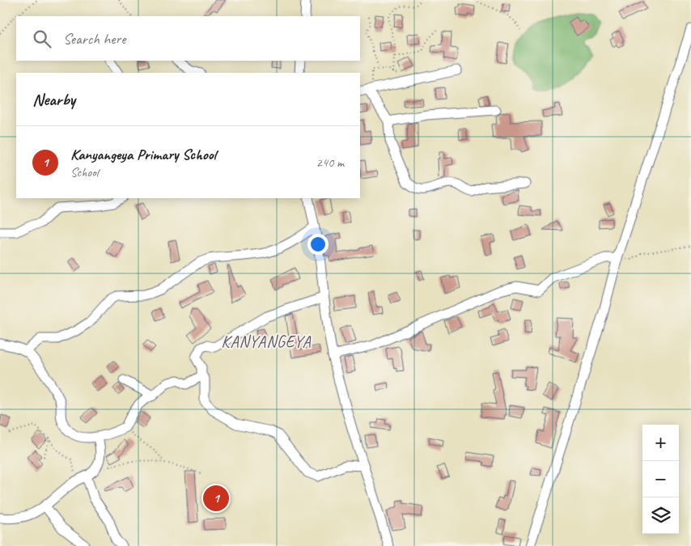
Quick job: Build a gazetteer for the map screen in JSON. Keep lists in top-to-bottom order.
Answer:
{
  "districts": ["KANYANGEYA"],
  "page": {
    "search": "Search here",
    "heading": "Nearby",
    "list": [
      {
        "mark": "1",
        "name": "Kanyangeya Primary School",
        "note": "School",
        "value": "240 m"
      }
    ],
    "map_buttons": ["+", "−"],
    "pins": "1"
  }
}
